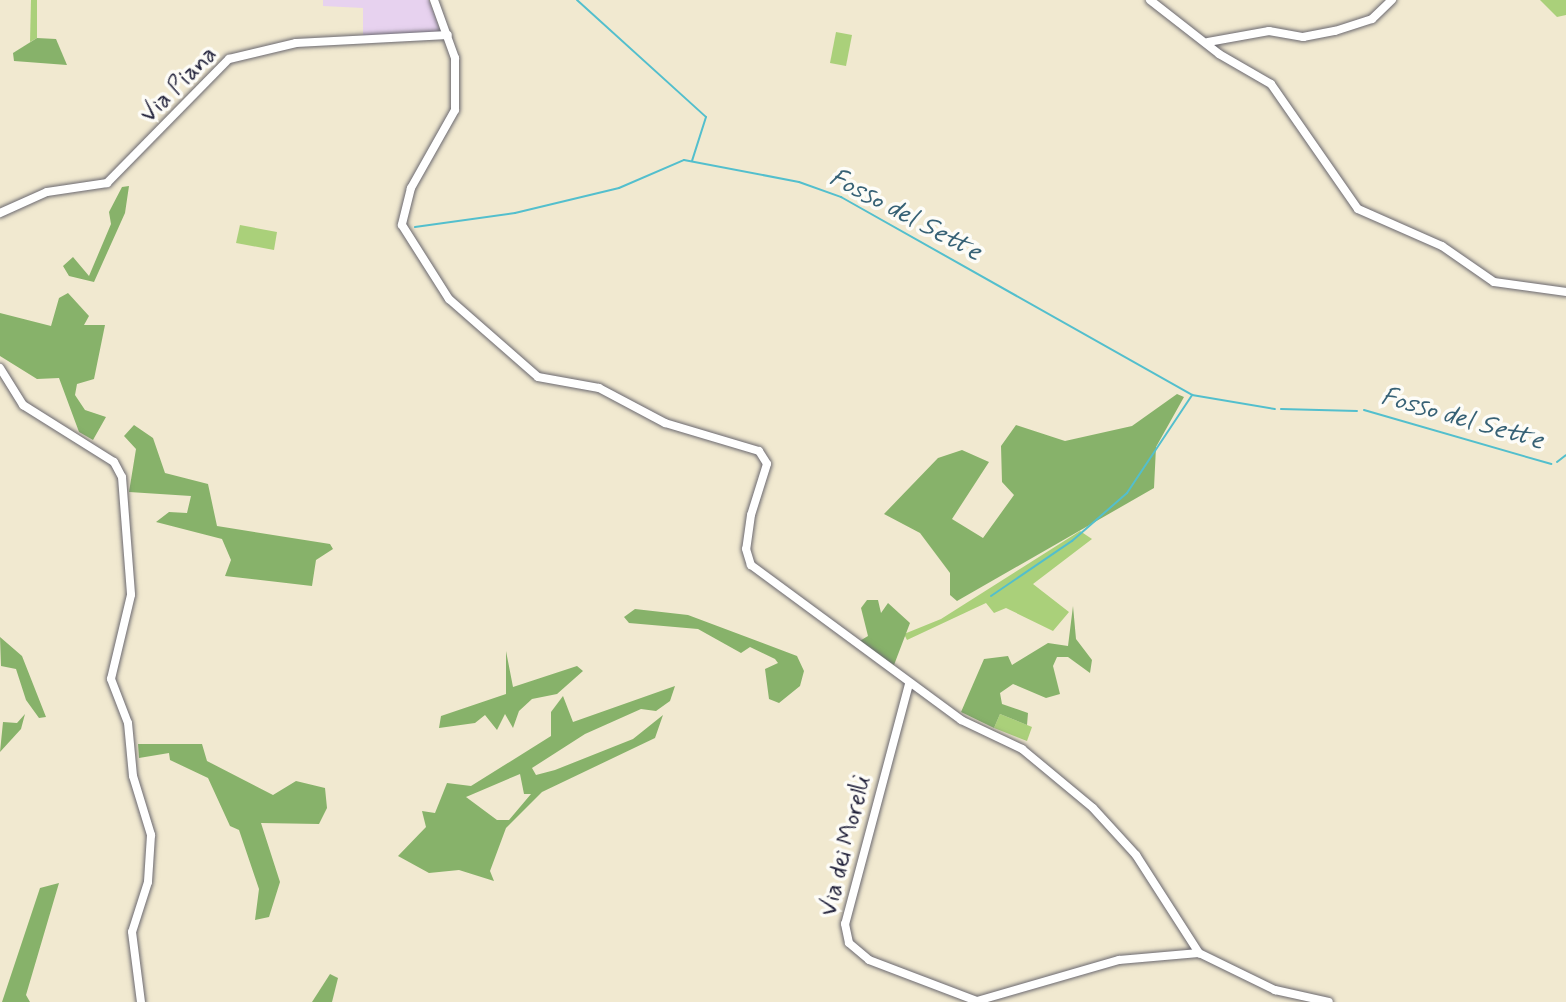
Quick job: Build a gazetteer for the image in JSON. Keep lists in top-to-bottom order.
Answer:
{
  "streets": {
    "street": ["Via Piana", "Via dei Morelli"]
  },
  "water": ["Fosso del Sette"]
}
